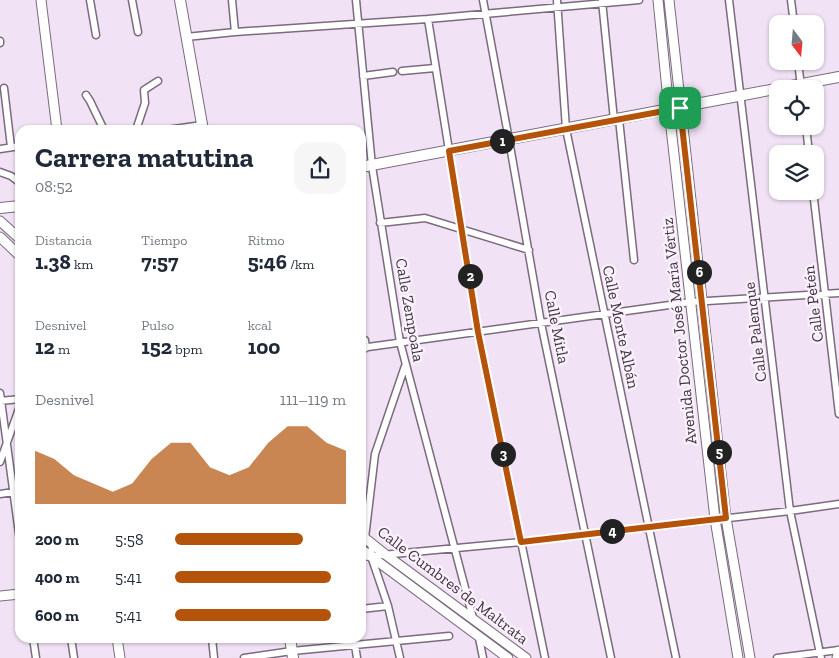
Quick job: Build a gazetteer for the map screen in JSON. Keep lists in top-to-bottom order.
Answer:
{
  "streets": {
    "main road": ["Avenida Doctor José María Vértiz", "Calle Cumbres de Maltrata"],
    "street": [
      "Calle Petén",
      "Calle Zempoala",
      "Calle Mitla",
      "Calle Monte Albán",
      "Calle Palenque"
    ]
  },
  "crossings": [
    ["Calle Zempoala", "Calle Cumbres de Maltrata"]
  ],
  "north": "bottom",
  "page": {
    "heading": ["Carrera matutina", "08:52"],
    "pins": [
      "1",
      "6",
      "2",
      "5",
      "3",
      "4"
    ],
    "stats": [
      ["Distancia", "1.38 km"],
      ["Tiempo", "7:57"],
      ["Ritmo", "5:46 /km"],
      ["Desnivel", "12 m"],
      ["Pulso", "152 bpm"],
      ["kcal", "100"]
    ],
    "chart": ["Desnivel", "111–119 m"],
    "list": [
      {
        "name": "200 m",
        "note": "5:58"
      },
      {
        "name": "400 m",
        "note": "5:41"
      },
      {
        "name": "600 m",
        "note": "5:41"
      }
    ]
  }
}
